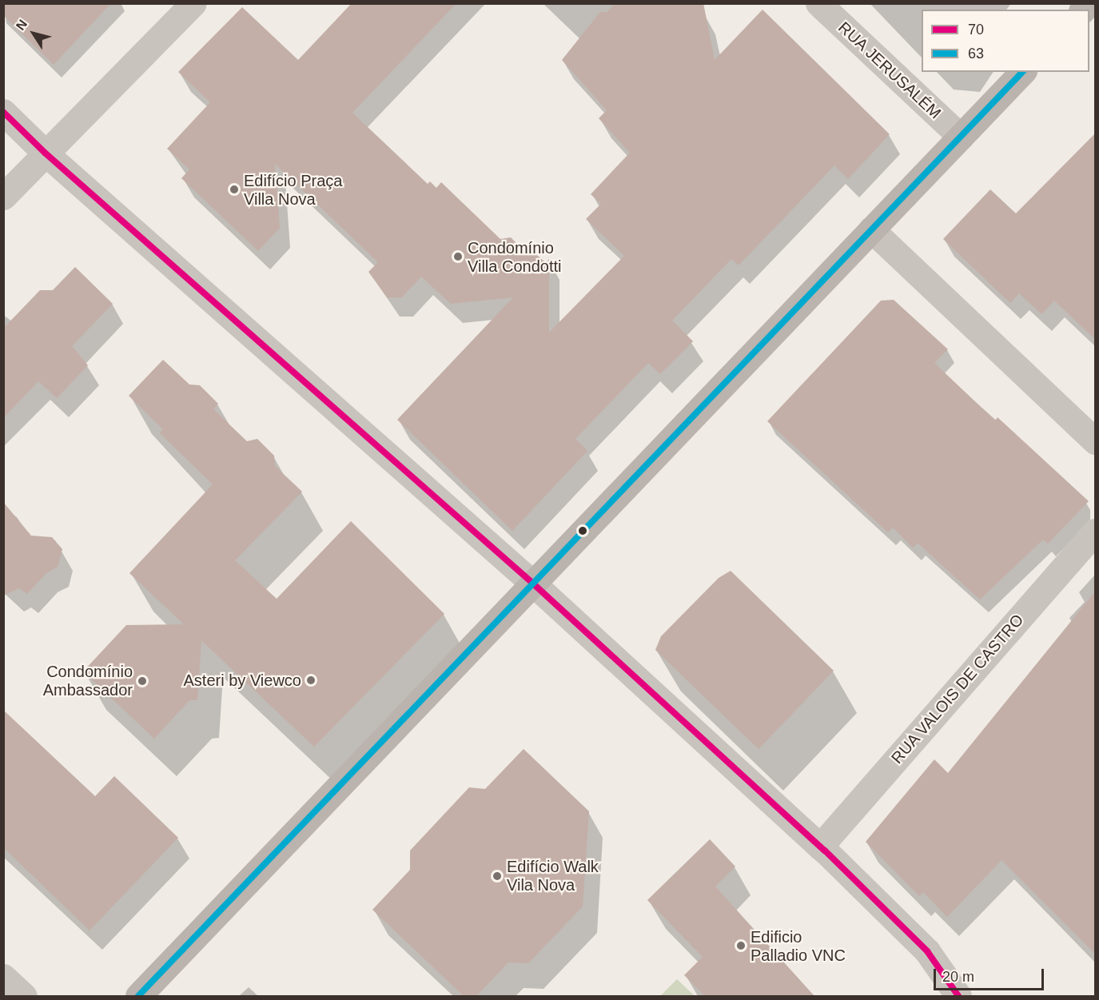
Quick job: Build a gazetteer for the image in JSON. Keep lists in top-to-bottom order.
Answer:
{
  "streets": {
    "street": ["RUA JERUSALÉM", "RUA VALOIS DE CASTRO"]
  },
  "places": [
    "Edifício Praça Villa Nova",
    "Condomínio Villa Condotti",
    "Asteri by Viewco",
    "Condomínio Ambassador",
    "Edifício Walk Vila Nova",
    "Edificio Palladio VNC"
  ],
  "lines": ["transit line 63", "transit line 70"],
  "legend": ["70", "63"],
  "scale_bar": "20 m",
  "north": "top left"
}
